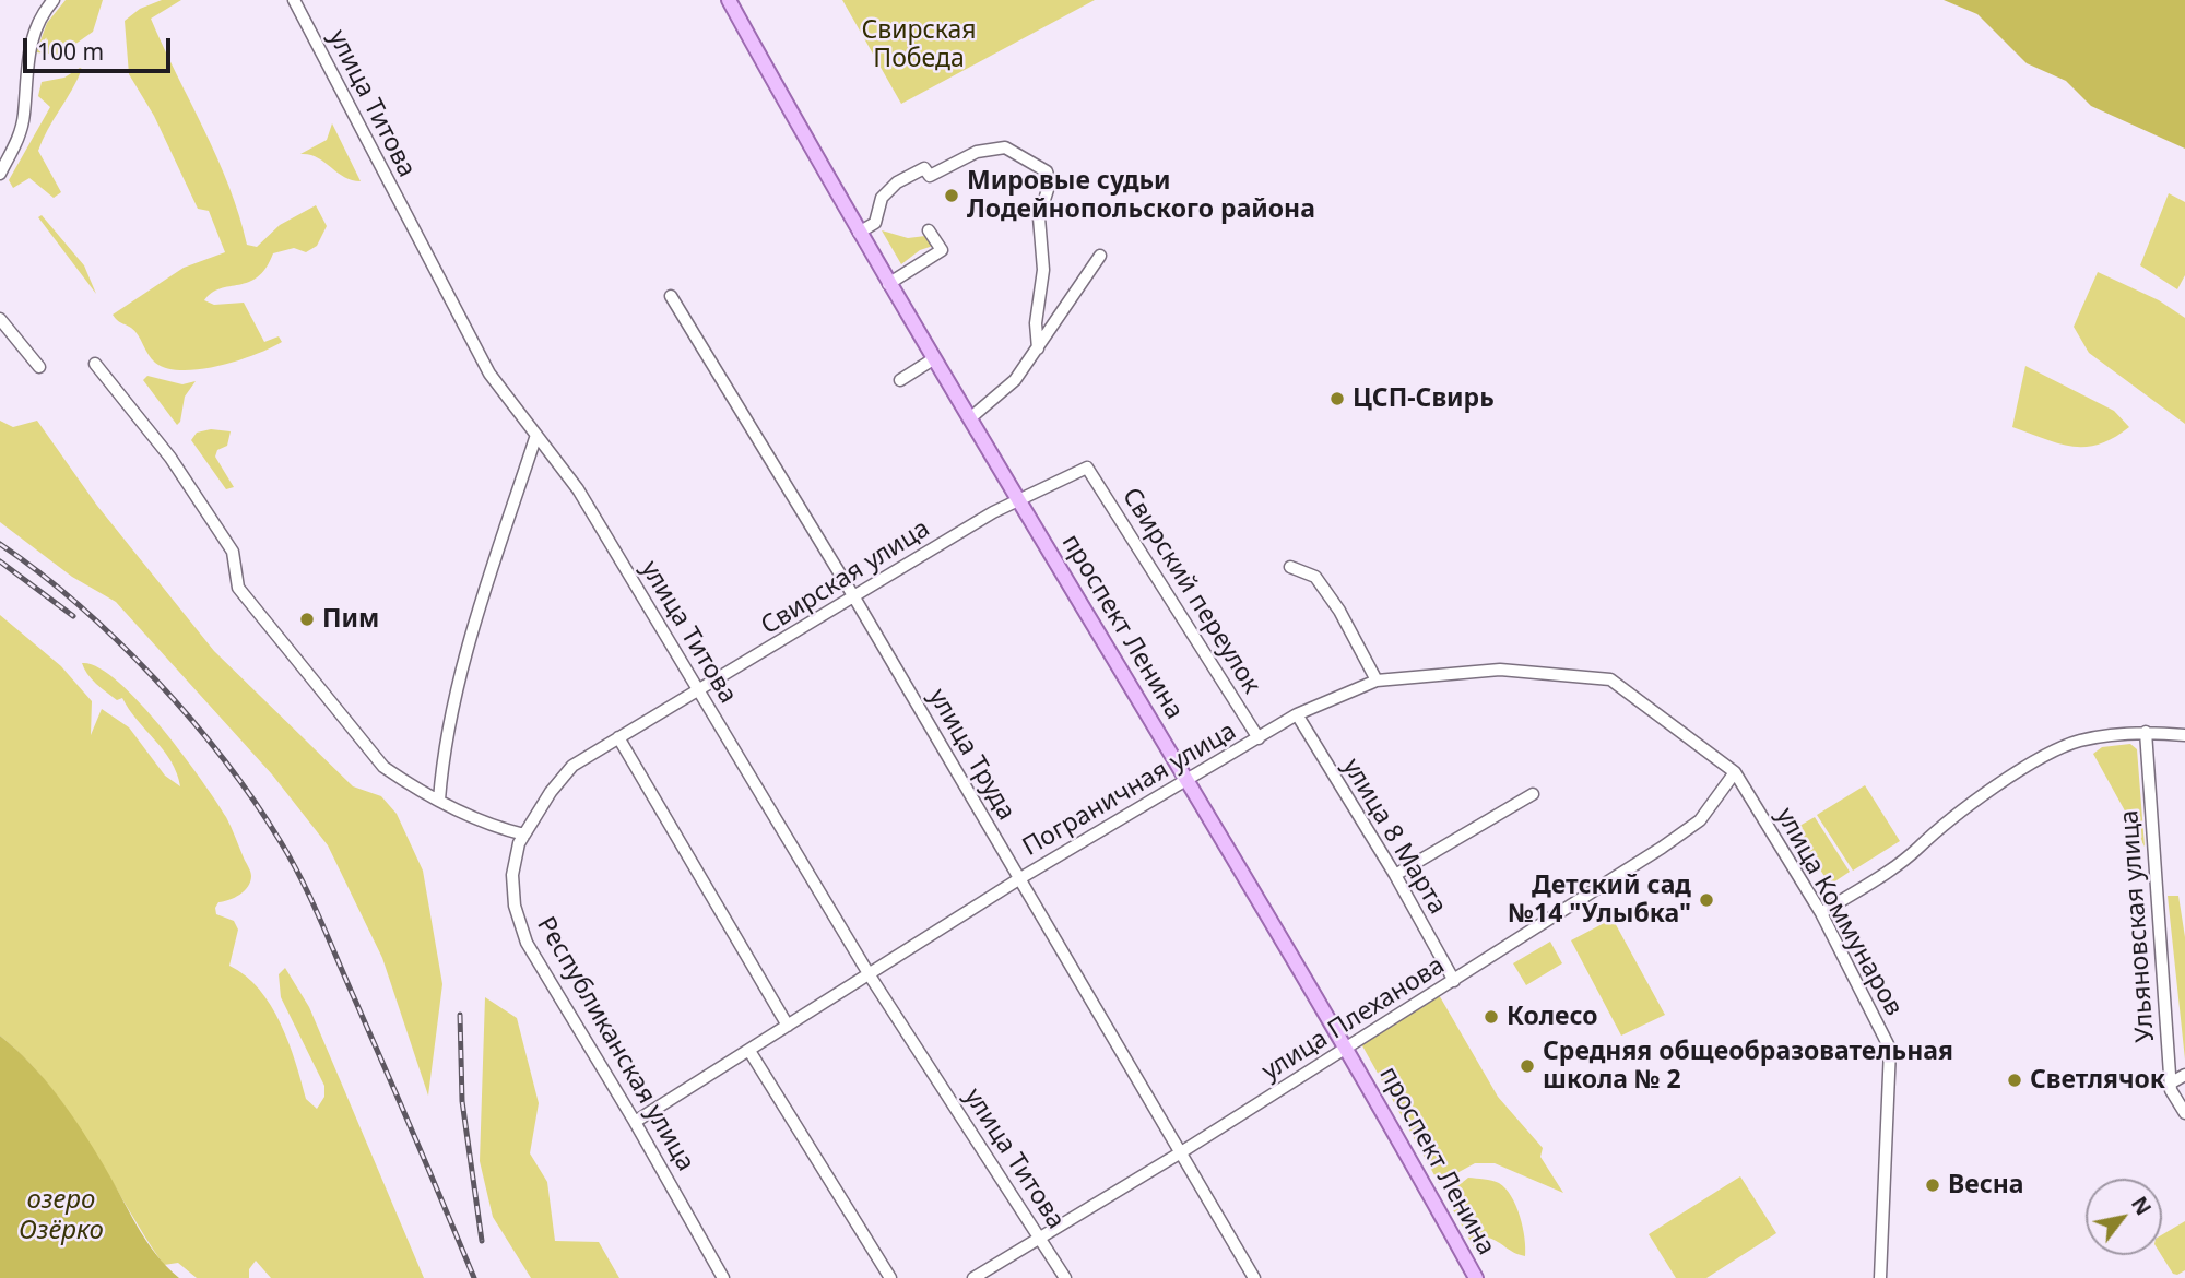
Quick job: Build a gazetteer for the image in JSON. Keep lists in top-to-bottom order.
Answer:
{
  "streets": {
    "main road": ["проспект Ленина"],
    "street": [
      "улица Титова",
      "Свирская улица",
      "Свирский переулок",
      "улица Труда",
      "Пограничная улица",
      "улица 8 Марта",
      "улица Коммунаров",
      "Ульяновская улица",
      "улица Плеханова",
      "Республиканская улица"
    ]
  },
  "crossings": [
    ["улица Титова", "Свирская улица"],
    ["улица Титова", "Пограничная улица"],
    ["улица Титова", "улица Плеханова"],
    ["Свирская улица", "Свирский переулок"],
    ["Свирская улица", "проспект Ленина"],
    ["Свирская улица", "улица Труда"],
    ["Свирская улица", "Республиканская улица"],
    ["Свирский переулок", "Пограничная улица"],
    ["проспект Ленина", "Пограничная улица"],
    ["проспект Ленина", "улица Плеханова"],
    ["улица Труда", "Пограничная улица"],
    ["улица Труда", "улица Плеханова"],
    ["Пограничная улица", "улица 8 Марта"],
    ["Пограничная улица", "улица Коммунаров"],
    ["Пограничная улица", "Республиканская улица"],
    ["улица 8 Марта", "улица Плеханова"],
    ["улица Коммунаров", "улица Плеханова"]
  ],
  "water": ["озеро Озёрко"],
  "parks": ["Свирская Победа"],
  "places": [
    "Мировые судьи Лодейнопольского района",
    "ЦСП-Свирь",
    "Пим",
    "Детский сад №14 \"Улыбка\"",
    "Колесо",
    "Средняя общеобразовательная школа № 2",
    "Светлячок",
    "Весна"
  ],
  "scale_bar": "100 m",
  "north": "top right"
}
